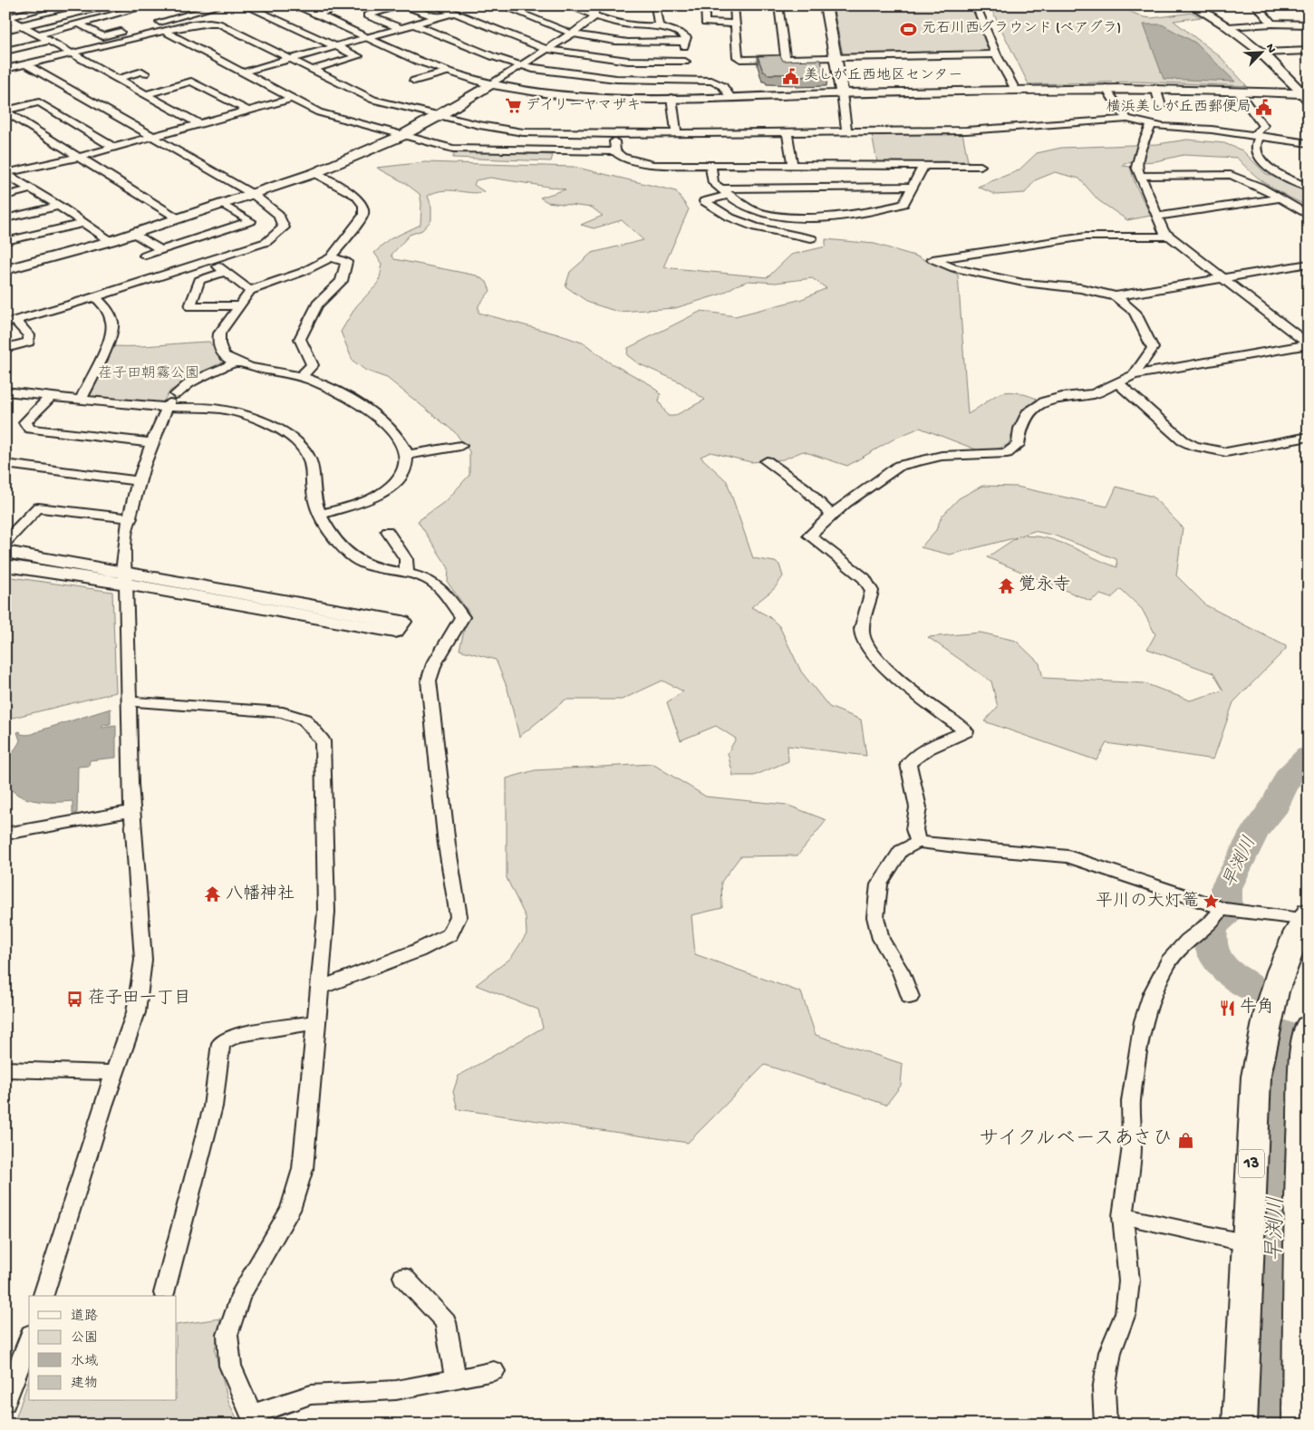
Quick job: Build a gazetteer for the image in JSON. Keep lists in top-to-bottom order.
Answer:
{
  "streets": {
    "main road": ["13"]
  },
  "water": ["早渕川"],
  "parks": ["荏子田朝霧公園"],
  "places": {
    "sports": ["元石川西グラウンド (ベアグラ)"],
    "public building": ["美しが丘西地区センター", "横浜美しが丘西郵便局"],
    "supermarket": ["デイリーヤマザキ"],
    "temple": ["覚永寺", "八幡神社"],
    "place": ["平川の大灯篭"],
    "bus stop": ["荏子田一丁目"],
    "restaurant": ["牛角"],
    "shop": ["サイクルベースあさひ"]
  },
  "legend": [
    "道路",
    "公園",
    "水域",
    "建物"
  ],
  "north": "top right"
}
